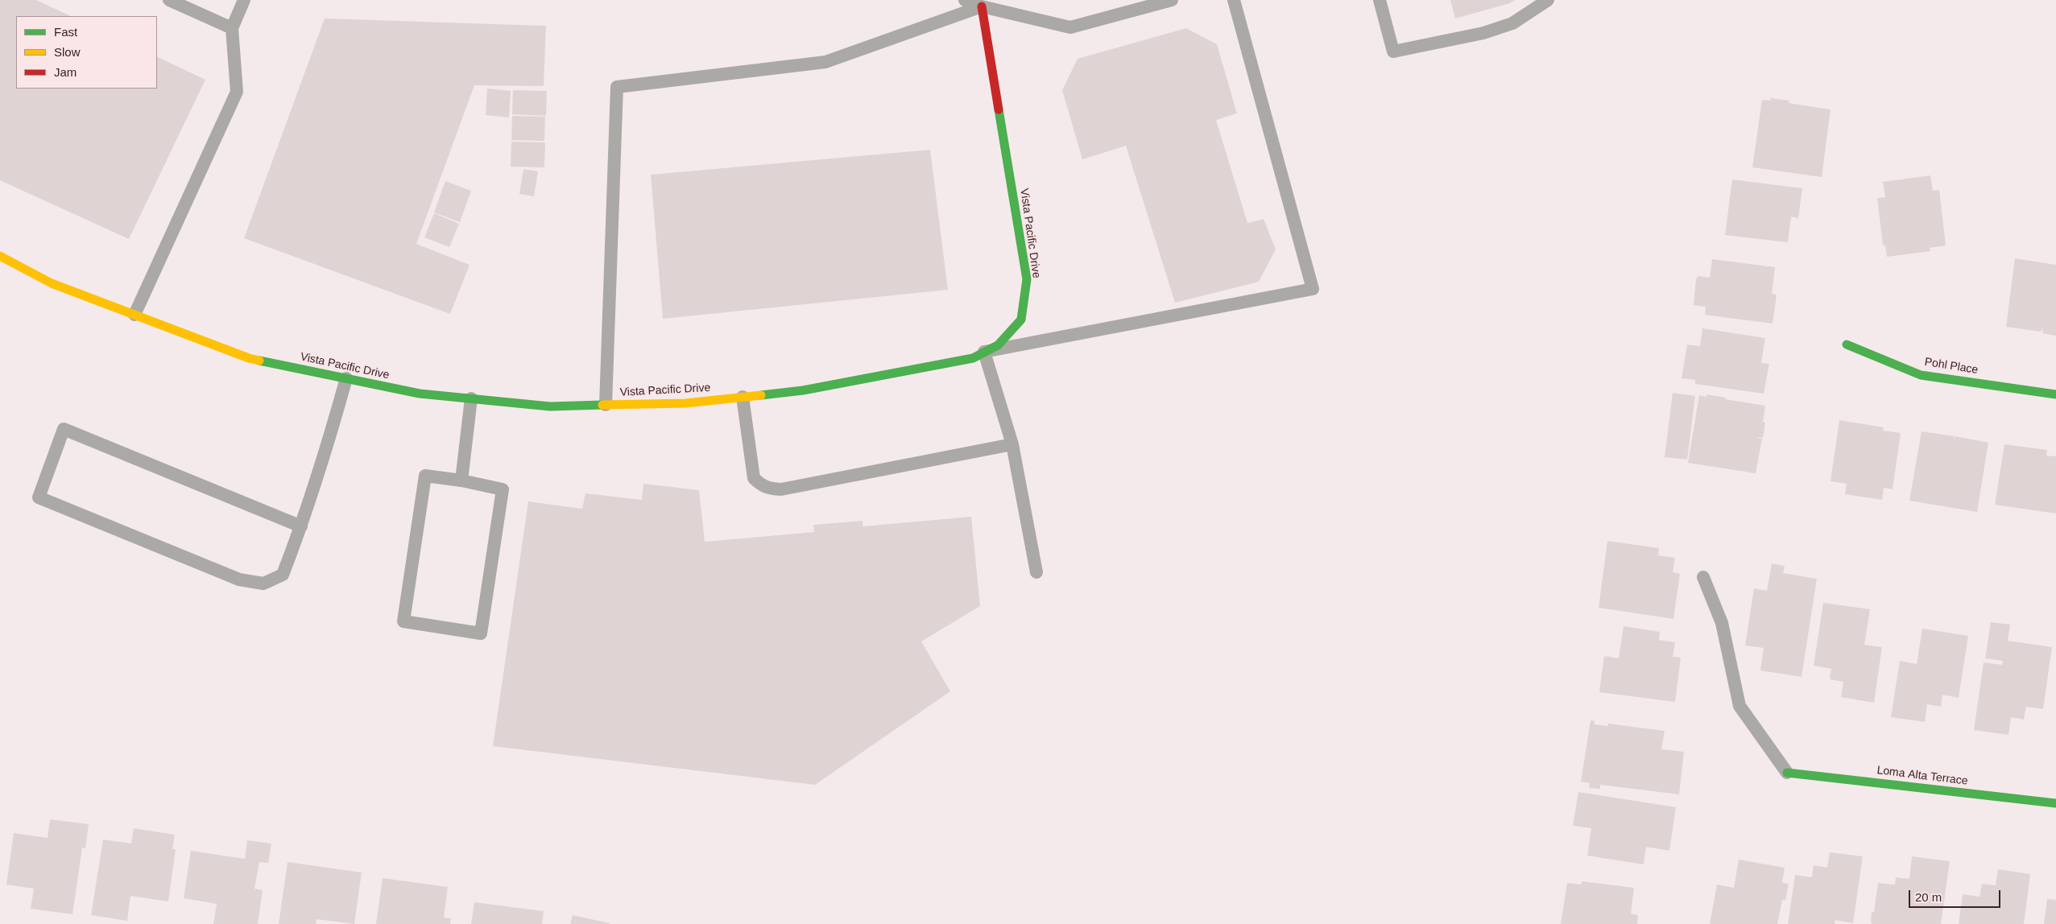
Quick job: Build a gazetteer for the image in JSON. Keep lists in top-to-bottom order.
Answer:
{
  "streets": {
    "street": ["Vista Pacific Drive", "Pohl Place", "Loma Alta Terrace"]
  },
  "legend": ["Fast", "Slow", "Jam"],
  "scale_bar": "20 m"
}
